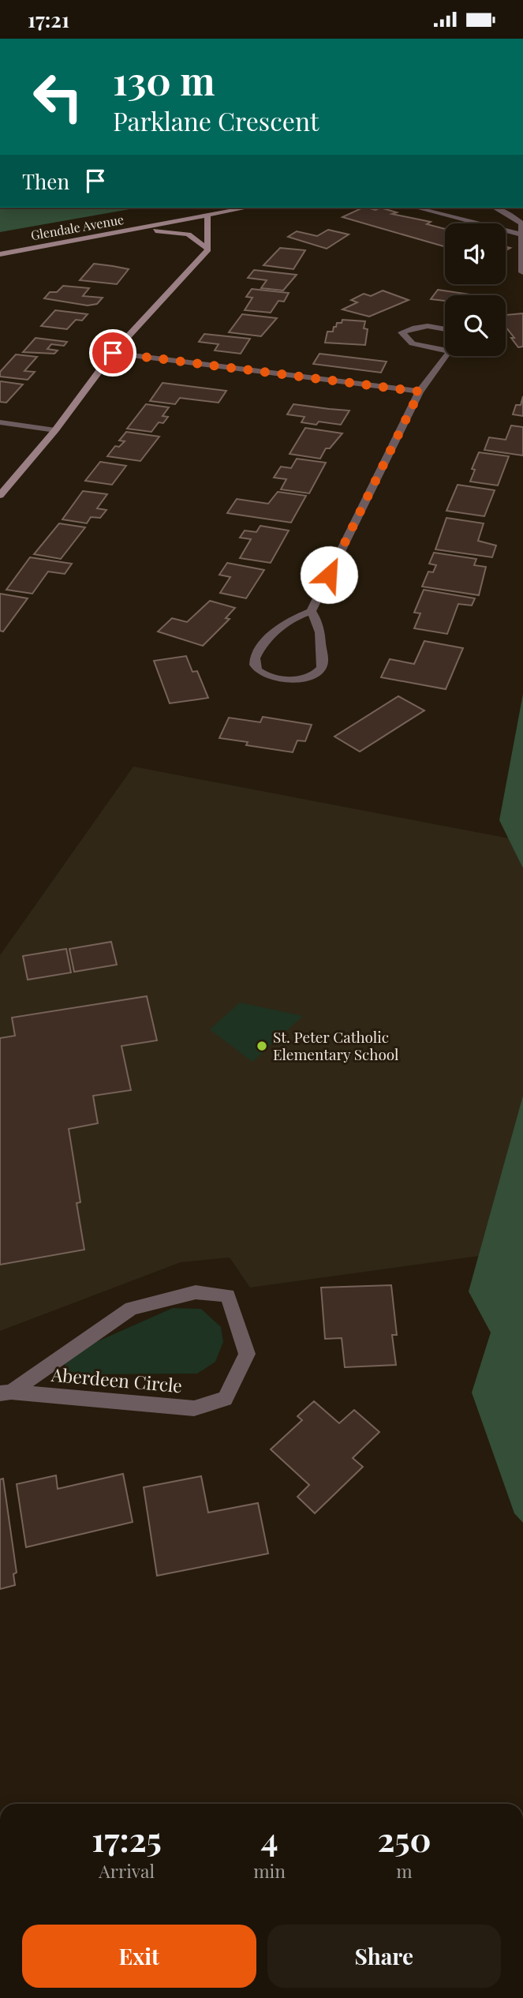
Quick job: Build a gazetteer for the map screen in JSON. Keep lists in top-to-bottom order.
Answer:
{
  "streets": {
    "street": ["Glendale Avenue", "Aberdeen Circle"]
  },
  "places": ["St. Peter Catholic Elementary School"],
  "page": {
    "status": "17:21",
    "turn": ["130 m", "Parklane Crescent"],
    "then": "Then",
    "eta": [
      "17:25",
      "Arrival",
      "4",
      "min",
      "250",
      "m"
    ],
    "buttons": ["Exit", "Share"]
  }
}
